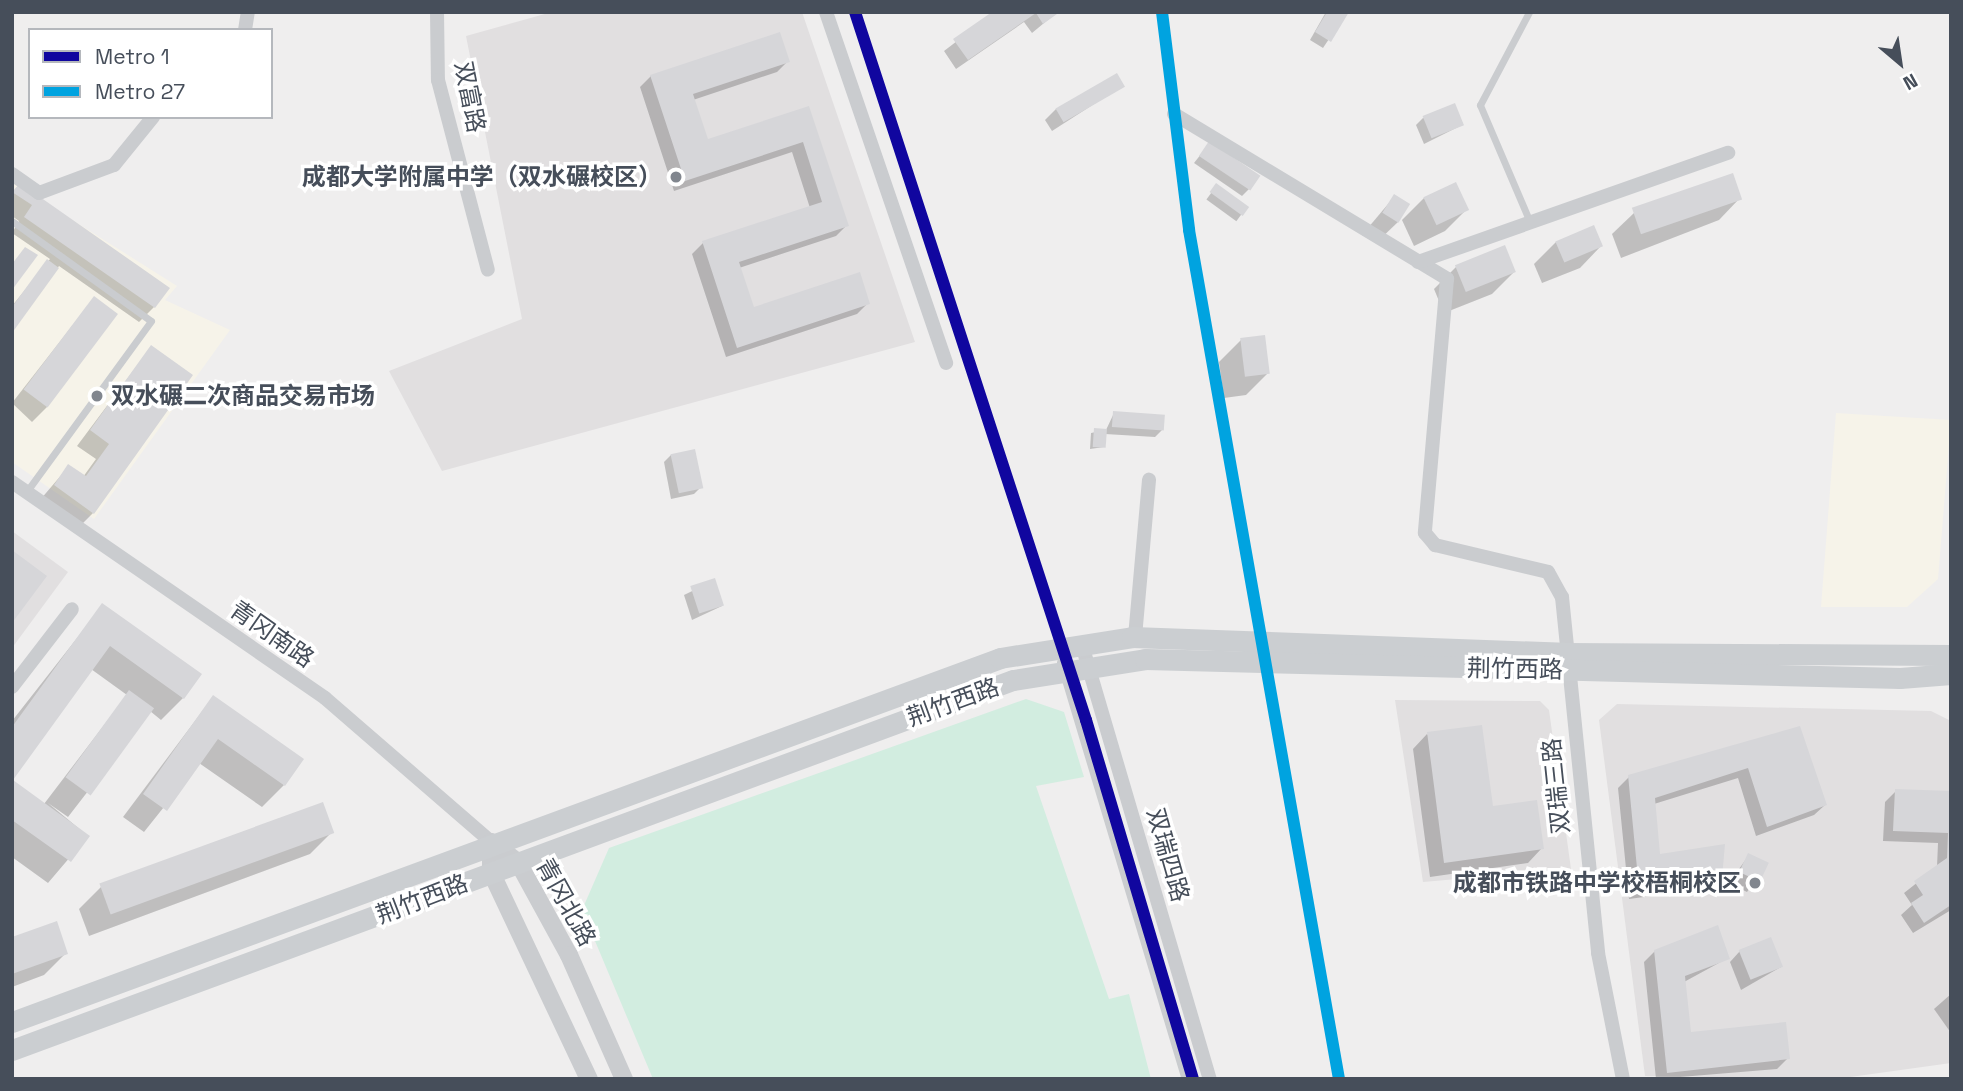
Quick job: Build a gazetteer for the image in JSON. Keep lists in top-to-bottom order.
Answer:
{
  "streets": {
    "main road": ["荆竹西路"],
    "street": [
      "双富路",
      "青冈南路",
      "双瑞三路",
      "双瑞四路",
      "青冈北路"
    ]
  },
  "crossings": [
    ["青冈南路", "荆竹西路"],
    ["青冈南路", "青冈北路"],
    ["荆竹西路", "双瑞三路"],
    ["荆竹西路", "双瑞四路"],
    ["荆竹西路", "青冈北路"]
  ],
  "places": ["成都大学附属中学（双水碾校区）", "双水碾二次商品交易市场", "成都市铁路中学校梧桐校区"],
  "lines": ["metro line 1", "metro line 27"],
  "legend": ["Metro 1", "Metro 27"],
  "north": "bottom right"
}
